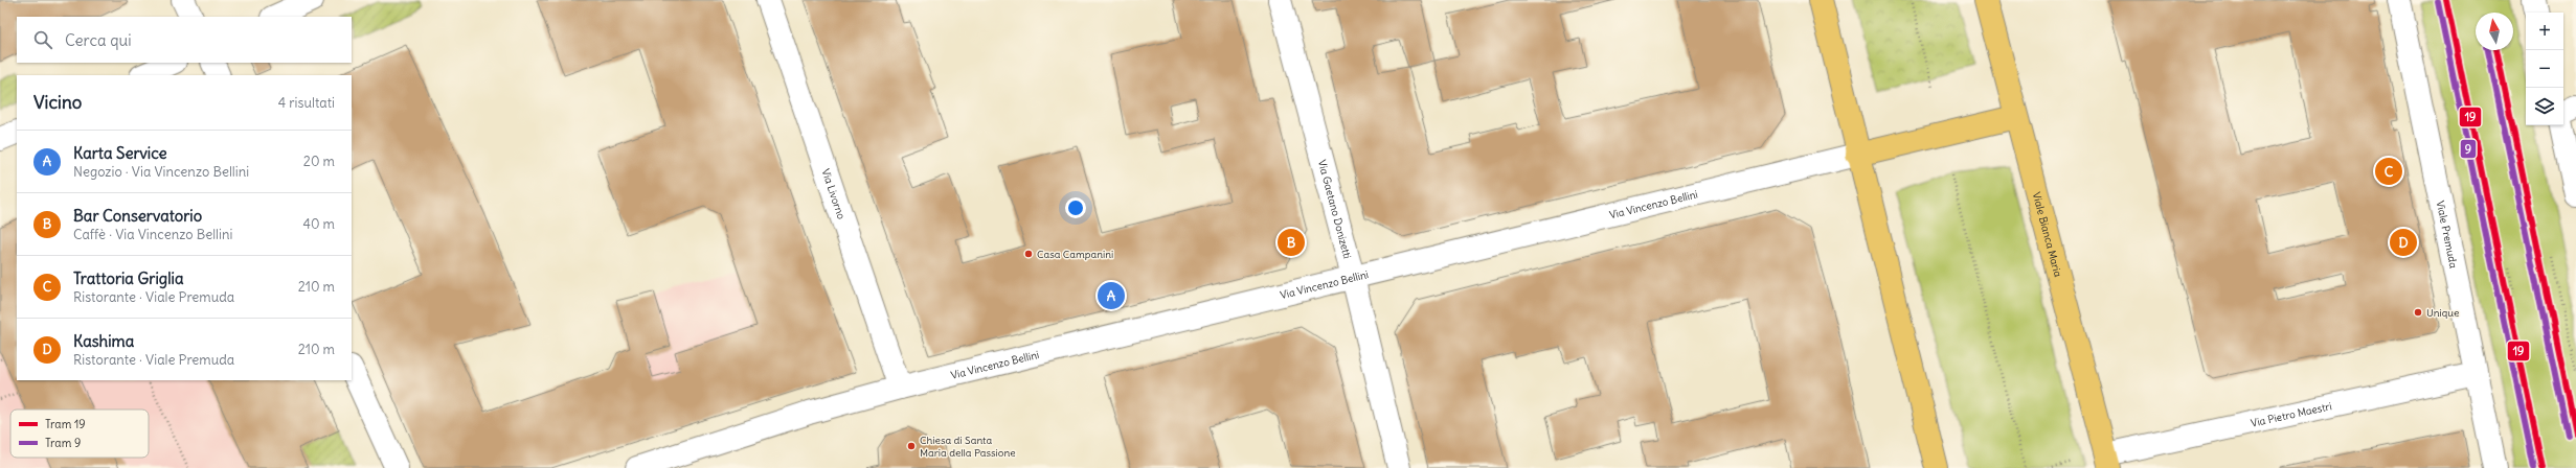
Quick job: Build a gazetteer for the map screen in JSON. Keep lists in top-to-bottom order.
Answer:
{
  "streets": {
    "main road": ["Via Vincenzo Bellini", "Viale Bianca Maria"],
    "street": [
      "Via Livorno",
      "Via Gaetano Donizetti",
      "Viale Premuda",
      "Via Pietro Maestri"
    ]
  },
  "crossings": [
    ["Via Livorno", "Via Vincenzo Bellini"],
    ["Via Vincenzo Bellini", "Via Gaetano Donizetti"],
    ["Via Vincenzo Bellini", "Viale Bianca Maria"],
    ["Viale Bianca Maria", "Via Pietro Maestri"],
    ["Viale Premuda", "Via Pietro Maestri"]
  ],
  "places": ["Casa Campanini", "Unique", "Chiesa di Santa Maria della Passione"],
  "lines": ["tram line 19", "tram line 9"],
  "legend": ["Tram 19", "Tram 9"],
  "north": "top",
  "page": {
    "map_buttons": ["+", "−"],
    "search": "Cerca qui",
    "heading": ["Vicino", "4 risultati"],
    "list": [
      {
        "mark": "A",
        "name": "Karta Service",
        "note": "Negozio · Via Vincenzo Bellini",
        "value": "20 m"
      },
      {
        "mark": "B",
        "name": "Bar Conservatorio",
        "note": "Caffè · Via Vincenzo Bellini",
        "value": "40 m"
      },
      {
        "mark": "C",
        "name": "Trattoria Griglia",
        "note": "Ristorante · Viale Premuda",
        "value": "210 m"
      },
      {
        "mark": "D",
        "name": "Kashima",
        "note": "Ristorante · Viale Premuda",
        "value": "210 m"
      }
    ],
    "pins": [
      "C",
      "B",
      "D",
      "A"
    ]
  }
}
